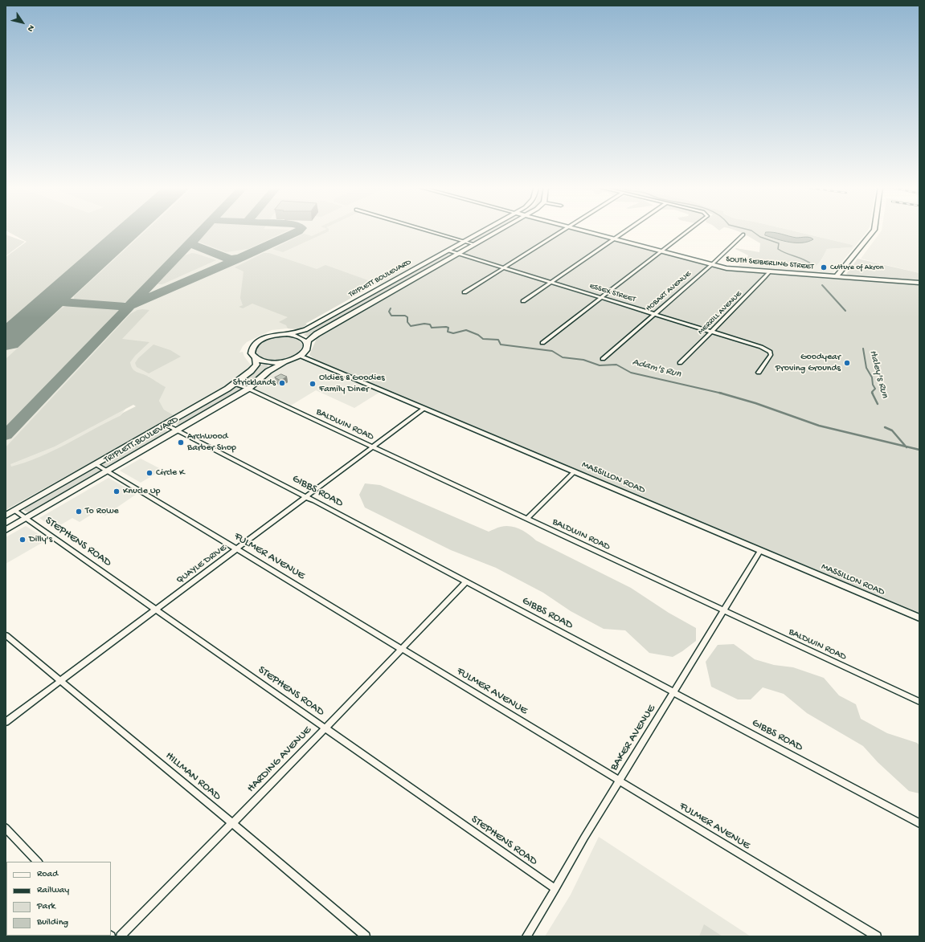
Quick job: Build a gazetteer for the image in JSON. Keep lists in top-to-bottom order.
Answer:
{
  "streets": {
    "main road": ["SOUTH SEIBERLING STREET", "TRIPLETT BOULEVARD"],
    "street": [
      "HOBART AVENUE",
      "ESSEX STREET",
      "MERRILL AVENUE",
      "BALDWIN ROAD",
      "MASSILLON ROAD",
      "GIBBS ROAD",
      "STEPHENS ROAD",
      "FULMER AVENUE",
      "QUAYLE DRIVE",
      "BAKER AVENUE",
      "HARDING AVENUE",
      "HILLMAN ROAD"
    ]
  },
  "crossings": [
    ["SOUTH SEIBERLING STREET", "HOBART AVENUE"],
    ["SOUTH SEIBERLING STREET", "MERRILL AVENUE"],
    ["TRIPLETT BOULEVARD", "ESSEX STREET"],
    ["TRIPLETT BOULEVARD", "BALDWIN ROAD"],
    ["TRIPLETT BOULEVARD", "MASSILLON ROAD"],
    ["TRIPLETT BOULEVARD", "GIBBS ROAD"],
    ["TRIPLETT BOULEVARD", "STEPHENS ROAD"],
    ["TRIPLETT BOULEVARD", "FULMER AVENUE"],
    ["HOBART AVENUE", "ESSEX STREET"],
    ["ESSEX STREET", "MERRILL AVENUE"],
    ["BALDWIN ROAD", "QUAYLE DRIVE"],
    ["BALDWIN ROAD", "BAKER AVENUE"],
    ["MASSILLON ROAD", "QUAYLE DRIVE"],
    ["MASSILLON ROAD", "BAKER AVENUE"],
    ["GIBBS ROAD", "QUAYLE DRIVE"],
    ["GIBBS ROAD", "BAKER AVENUE"],
    ["GIBBS ROAD", "HARDING AVENUE"],
    ["STEPHENS ROAD", "QUAYLE DRIVE"],
    ["STEPHENS ROAD", "BAKER AVENUE"],
    ["STEPHENS ROAD", "HARDING AVENUE"],
    ["FULMER AVENUE", "QUAYLE DRIVE"],
    ["FULMER AVENUE", "BAKER AVENUE"],
    ["FULMER AVENUE", "HARDING AVENUE"],
    ["QUAYLE DRIVE", "HILLMAN ROAD"],
    ["HARDING AVENUE", "HILLMAN ROAD"]
  ],
  "water": ["Adam's Run", "Haley's Run"],
  "places": [
    "Culture of Akron",
    "Goodyear Proving Grounds",
    "Stricklands",
    "Oldies & Goodies Family Diner",
    "Archwood Barber Shop",
    "Circle K",
    "Knucle Up",
    "To Rowe",
    "Dilly's"
  ],
  "legend": [
    "Road",
    "Railway",
    "Park",
    "Building"
  ],
  "north": "bottom right"
}
